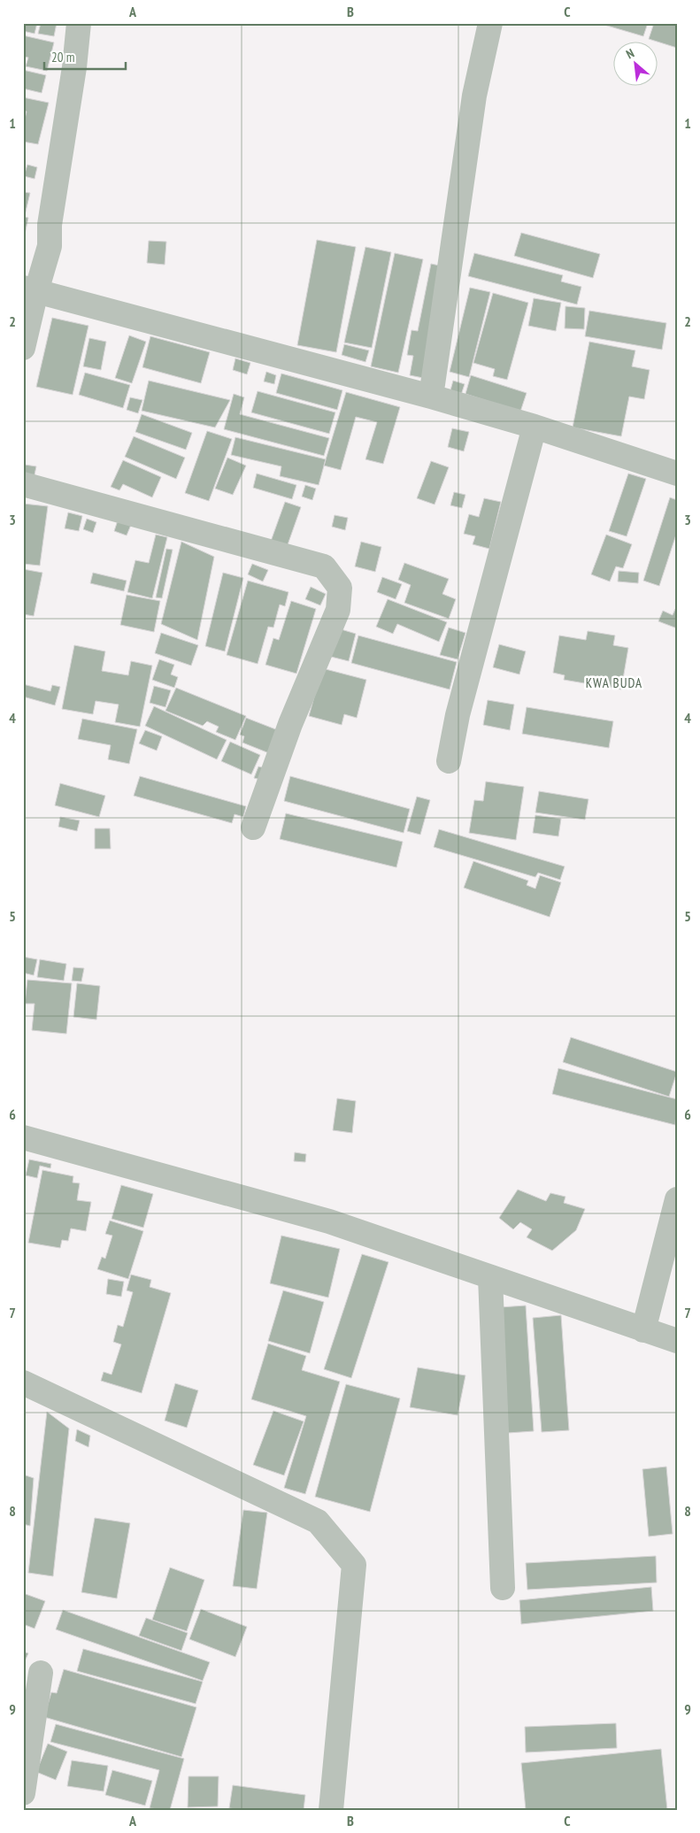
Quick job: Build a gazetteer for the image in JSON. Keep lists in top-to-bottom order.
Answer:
{
  "districts": ["KWA BUDA"],
  "scale_bar": "20 m",
  "north": "top left",
  "grid": {
    "columns": ["A", "B", "C"],
    "rows": [
      "1",
      "2",
      "3",
      "4",
      "5",
      "6",
      "7",
      "8",
      "9"
    ]
  }
}
